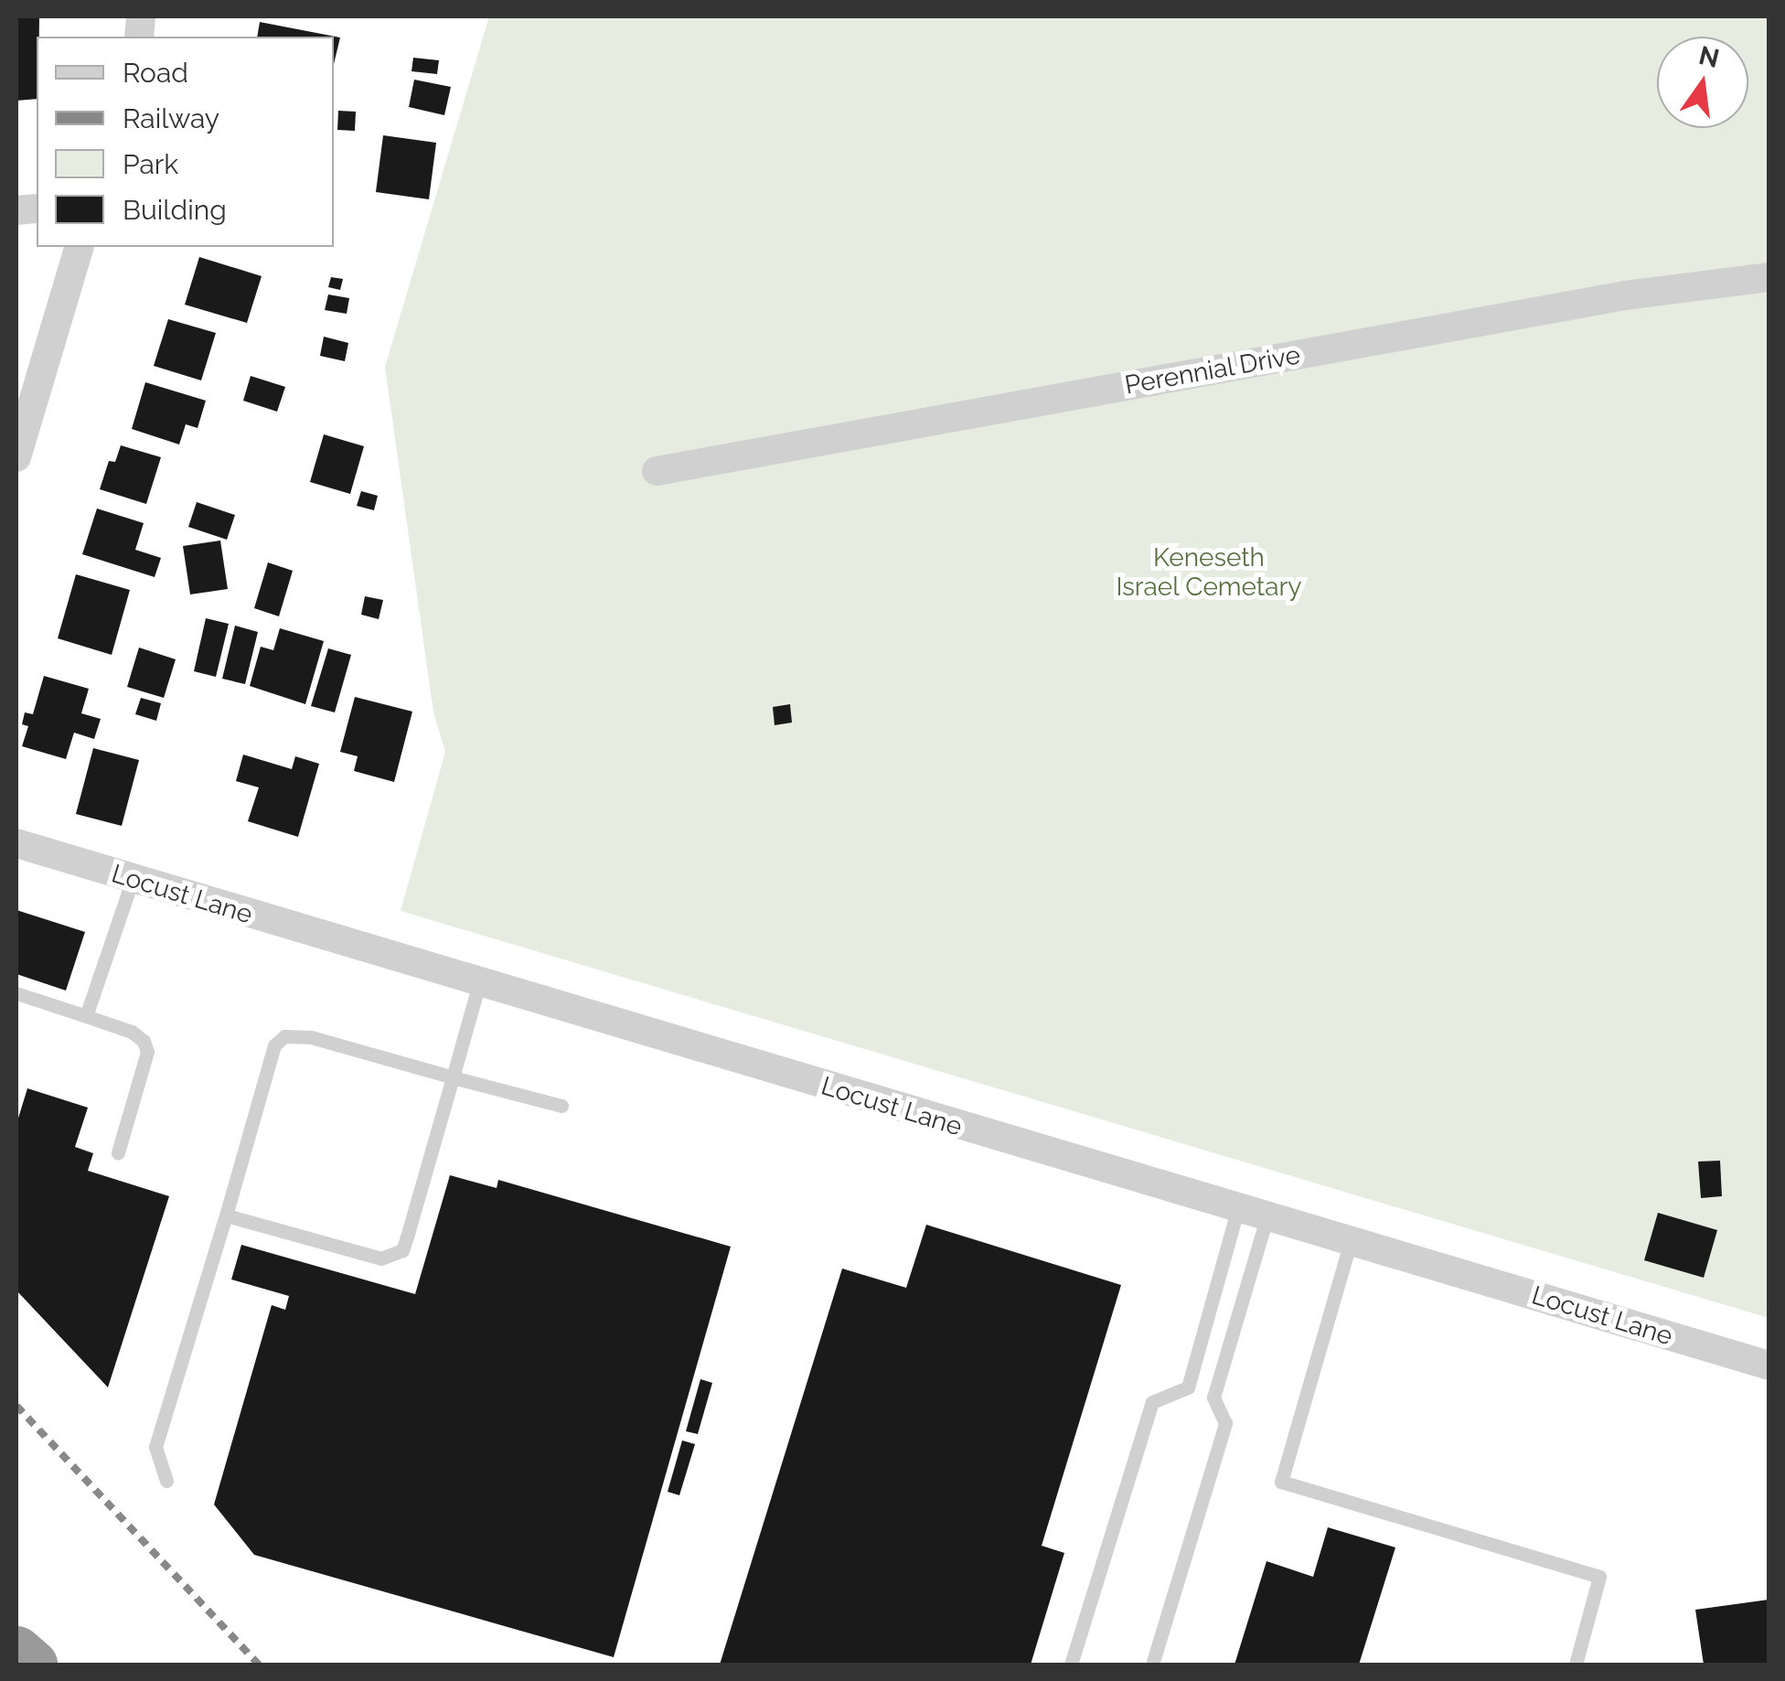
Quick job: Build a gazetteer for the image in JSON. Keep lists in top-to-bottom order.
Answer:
{
  "streets": {
    "street": ["Perennial Drive", "Locust Lane"]
  },
  "parks": ["Keneseth Israel Cemetary"],
  "legend": [
    "Road",
    "Railway",
    "Park",
    "Building"
  ],
  "north": "top"
}
